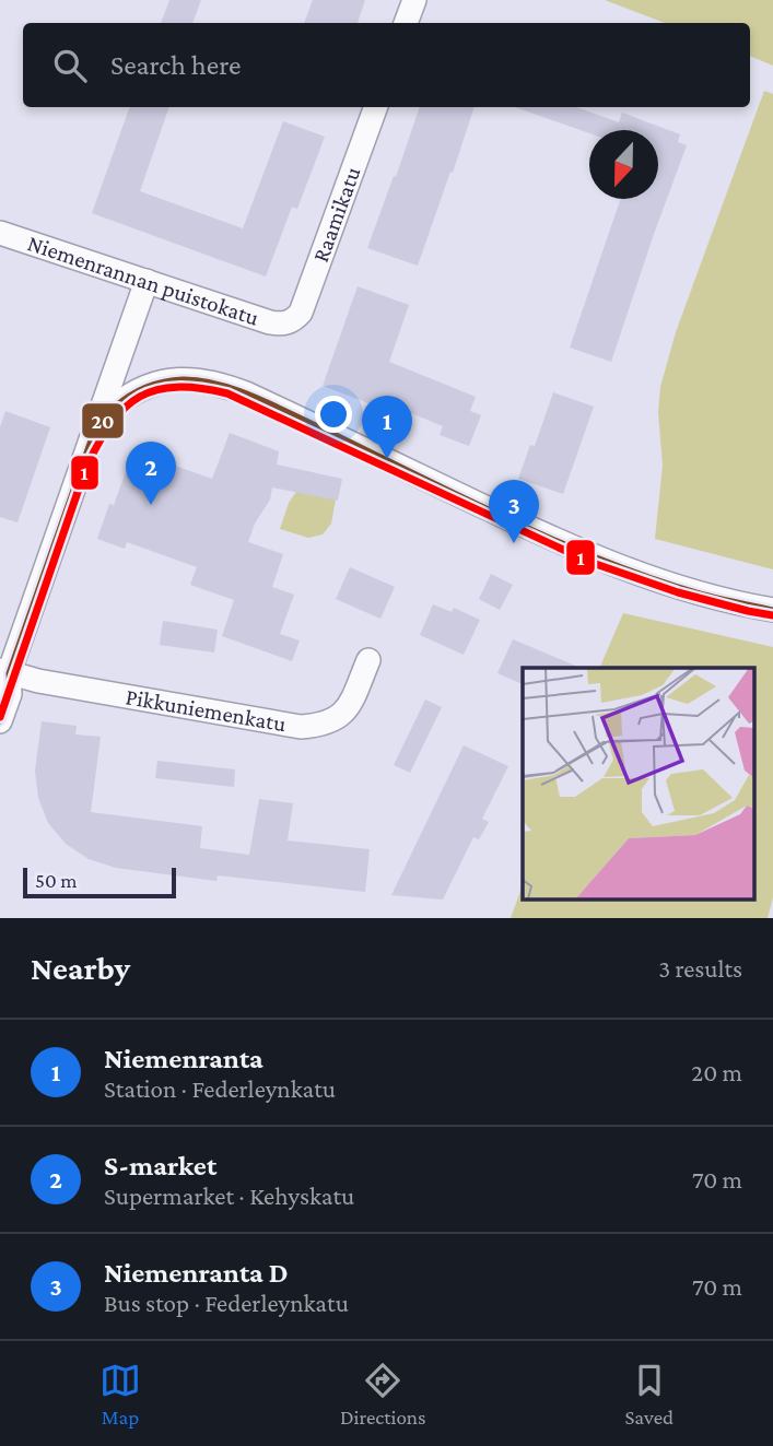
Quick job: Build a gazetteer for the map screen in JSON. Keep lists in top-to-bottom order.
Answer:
{
  "streets": {
    "street": ["Raamikatu", "Niemenrannan puistokatu", "Pikkuniemenkatu"]
  },
  "crossings": [
    ["Raamikatu", "Niemenrannan puistokatu"]
  ],
  "lines": ["transit line 20", "transit line 1"],
  "scale_bar": "50 m",
  "north": "bottom",
  "page": {
    "search": "Search here",
    "pins": ["1", "2", "3"],
    "scale": "50 m",
    "heading": ["Nearby", "3 results"],
    "list": [
      {
        "mark": "1",
        "name": "Niemenranta",
        "note": "Station · Federleynkatu",
        "value": "20 m"
      },
      {
        "mark": "2",
        "name": "S-market",
        "note": "Supermarket · Kehyskatu",
        "value": "70 m"
      },
      {
        "mark": "3",
        "name": "Niemenranta D",
        "note": "Bus stop · Federleynkatu",
        "value": "70 m"
      }
    ],
    "nav": ["Map", "Directions", "Saved"]
  }
}
